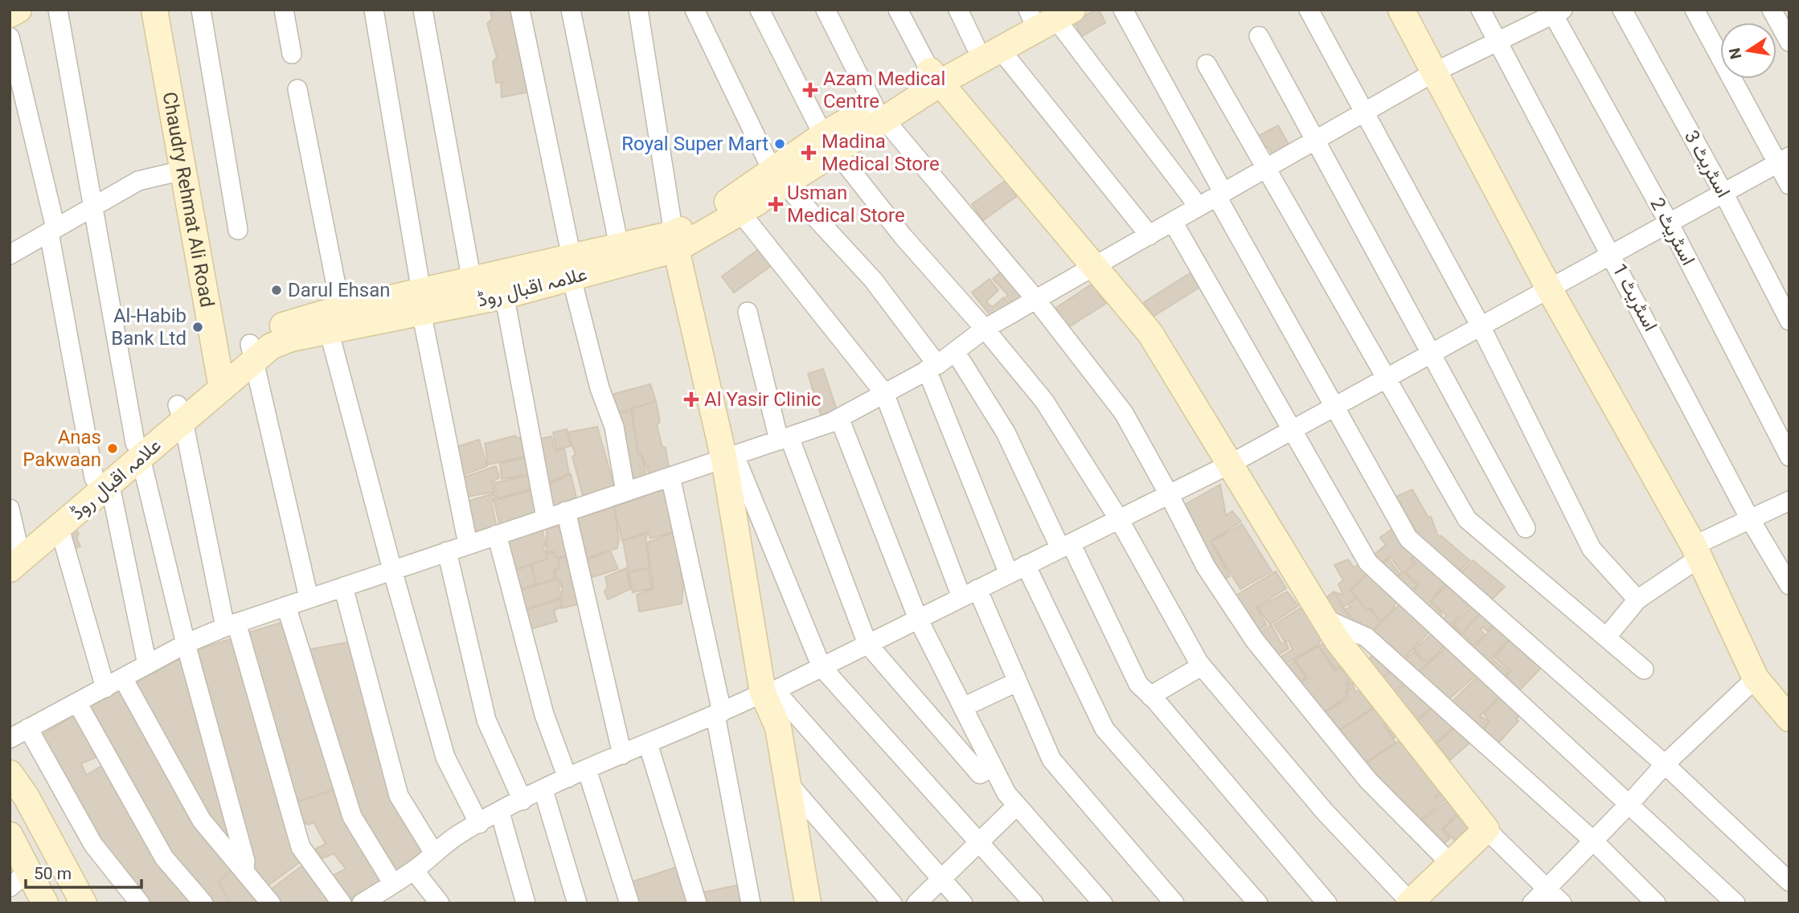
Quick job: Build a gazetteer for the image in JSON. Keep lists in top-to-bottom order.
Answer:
{
  "streets": {
    "street": [
      "اسٹریٹ 3",
      "Chaudry Rehmat Ali Road",
      "اسٹریٹ 2",
      "علامہ اقبال روڈ",
      "اسٹریٹ 1"
    ]
  },
  "crossings": [
    ["Chaudry Rehmat Ali Road", "علامہ اقبال روڈ"]
  ],
  "places": {
    "health": [
      "Azam Medical Centre",
      "Madina Medical Store",
      "Usman Medical Store",
      "Al Yasir Clinic"
    ],
    "other": [
      "Royal Super Mart",
      "Darul Ehsan",
      "Al-Habib Bank Ltd",
      "Anas Pakwaan"
    ]
  },
  "scale_bar": "50 m",
  "north": "left"
}
